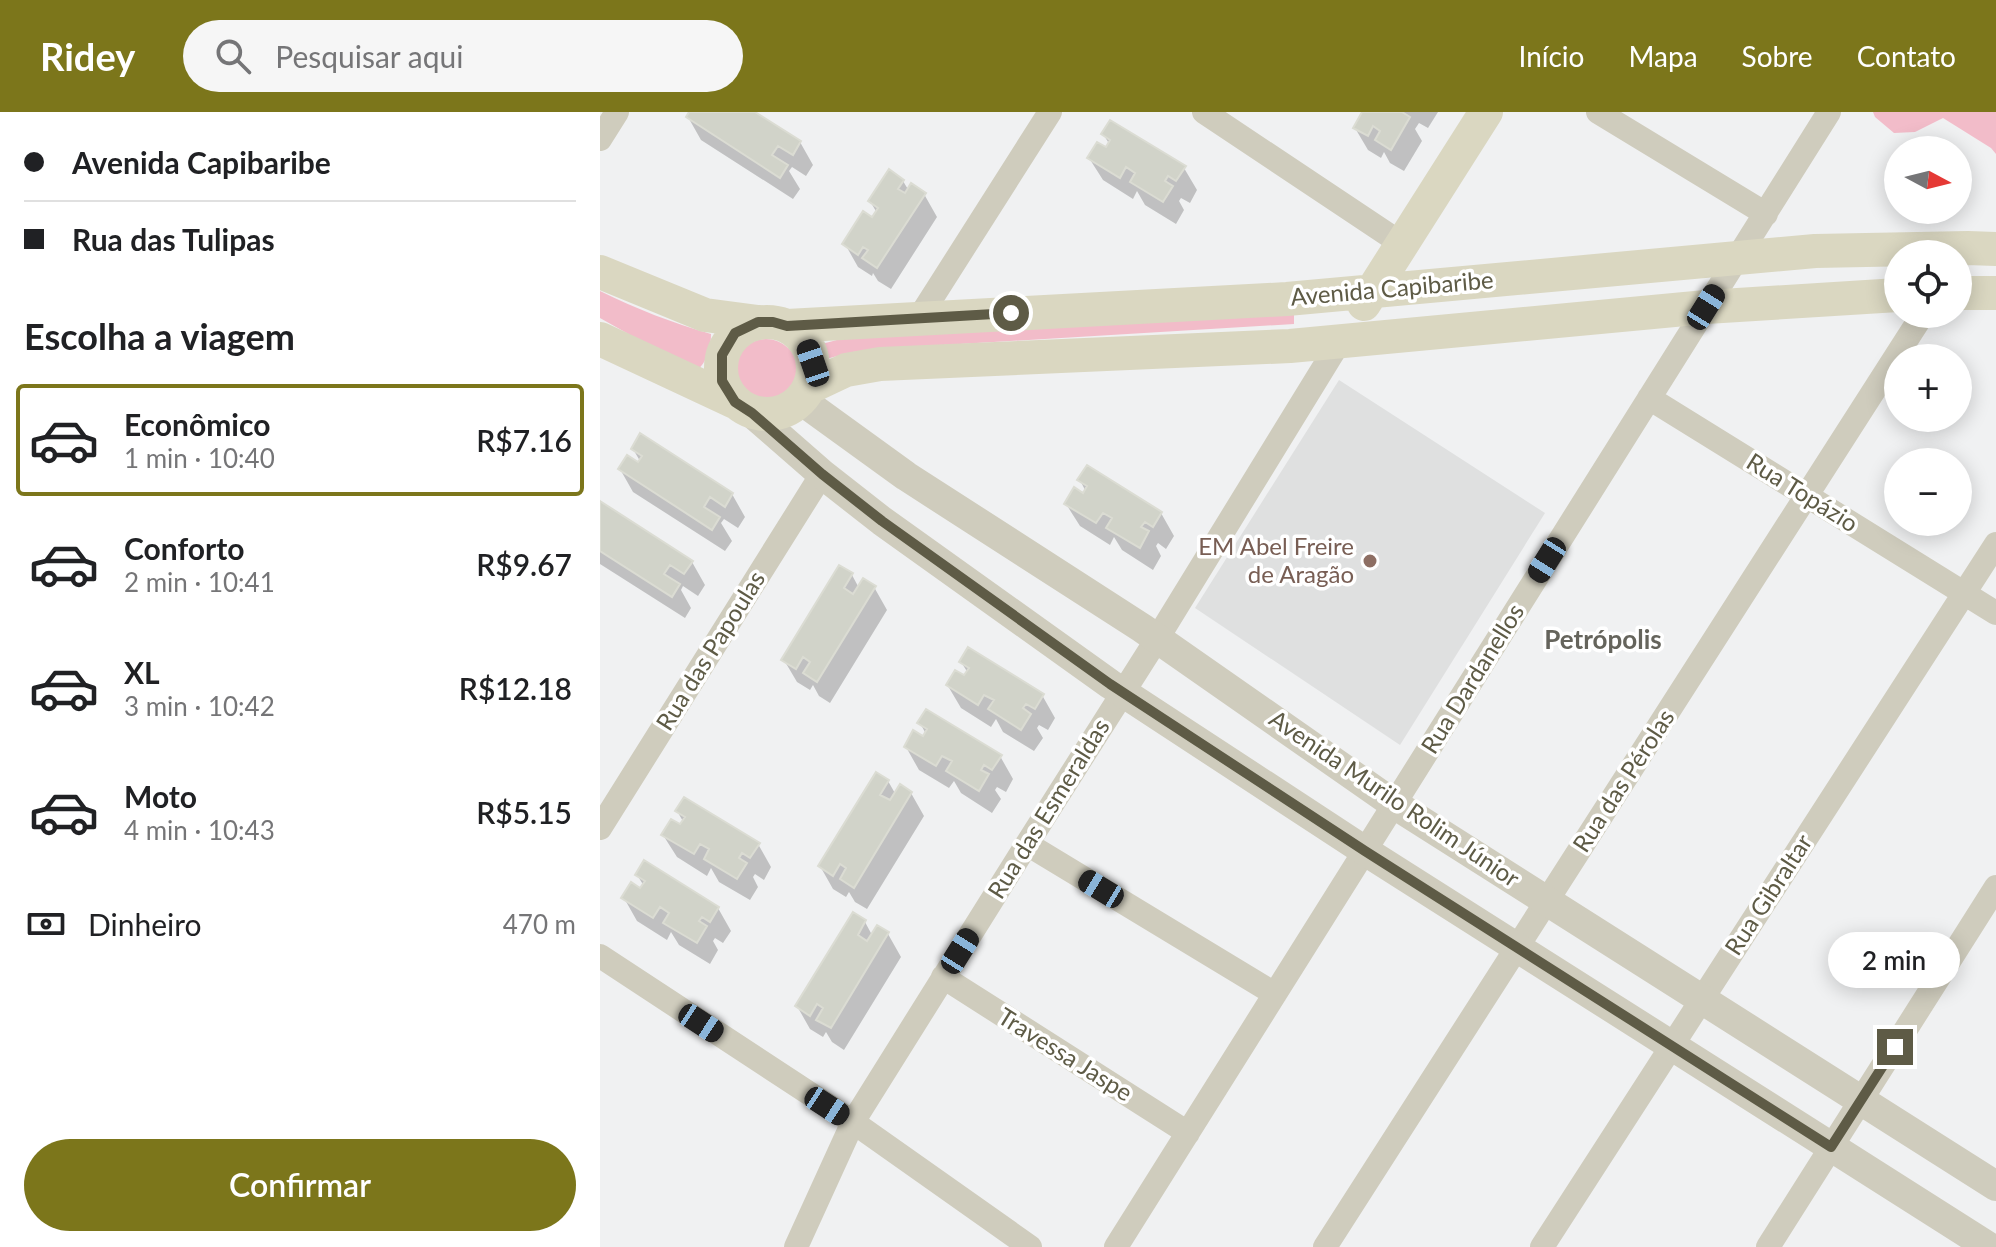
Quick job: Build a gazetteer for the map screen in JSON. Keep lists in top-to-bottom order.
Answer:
{
  "streets": {
    "main road": ["Avenida Capibaribe", "Rua das Esmeraldas"],
    "street": [
      "Rua Topázio",
      "Rua das Papoulas",
      "Rua Dardanellos",
      "Rua das Pérolas",
      "Avenida Murilo Rolim Júnior",
      "Rua Gibraltar",
      "Travessa Jaspe"
    ]
  },
  "crossings": [
    ["Avenida Capibaribe", "Rua Dardanellos"],
    ["Avenida Capibaribe", "Avenida Murilo Rolim Júnior"],
    ["Avenida Capibaribe", "Rua das Esmeraldas"],
    ["Rua Topázio", "Rua Dardanellos"],
    ["Rua Topázio", "Rua das Pérolas"],
    ["Rua Topázio", "Rua Gibraltar"],
    ["Rua Dardanellos", "Avenida Murilo Rolim Júnior"],
    ["Rua Dardanellos", "Travessa Jaspe"],
    ["Rua das Pérolas", "Avenida Murilo Rolim Júnior"],
    ["Avenida Murilo Rolim Júnior", "Rua das Esmeraldas"],
    ["Avenida Murilo Rolim Júnior", "Rua Gibraltar"],
    ["Rua das Esmeraldas", "Travessa Jaspe"]
  ],
  "districts": ["Petrópolis"],
  "places": ["EM Abel Freire de Aragão"],
  "north": "right",
  "page": {
    "header": "Ridey",
    "search": "Pesquisar aqui",
    "nav": [
      "Início",
      "Mapa",
      "Sobre",
      "Contato"
    ],
    "banner": ["Avenida Capibaribe", "Rua das Tulipas"],
    "map_buttons": ["+", "−"],
    "heading": "Escolha a viagem",
    "list": [
      {
        "name": "Econômico",
        "note": "1 min · 10:40",
        "value": "R$7.16"
      },
      {
        "name": "Conforto",
        "note": "2 min · 10:41",
        "value": "R$9.67"
      },
      {
        "name": "XL",
        "note": "3 min · 10:42",
        "value": "R$12.18"
      },
      {
        "name": "Moto",
        "note": "4 min · 10:43",
        "value": "R$5.15"
      }
    ],
    "pay": ["Dinheiro", "470 m"],
    "bubble": "2 min",
    "buttons": "Confirmar"
  }
}
